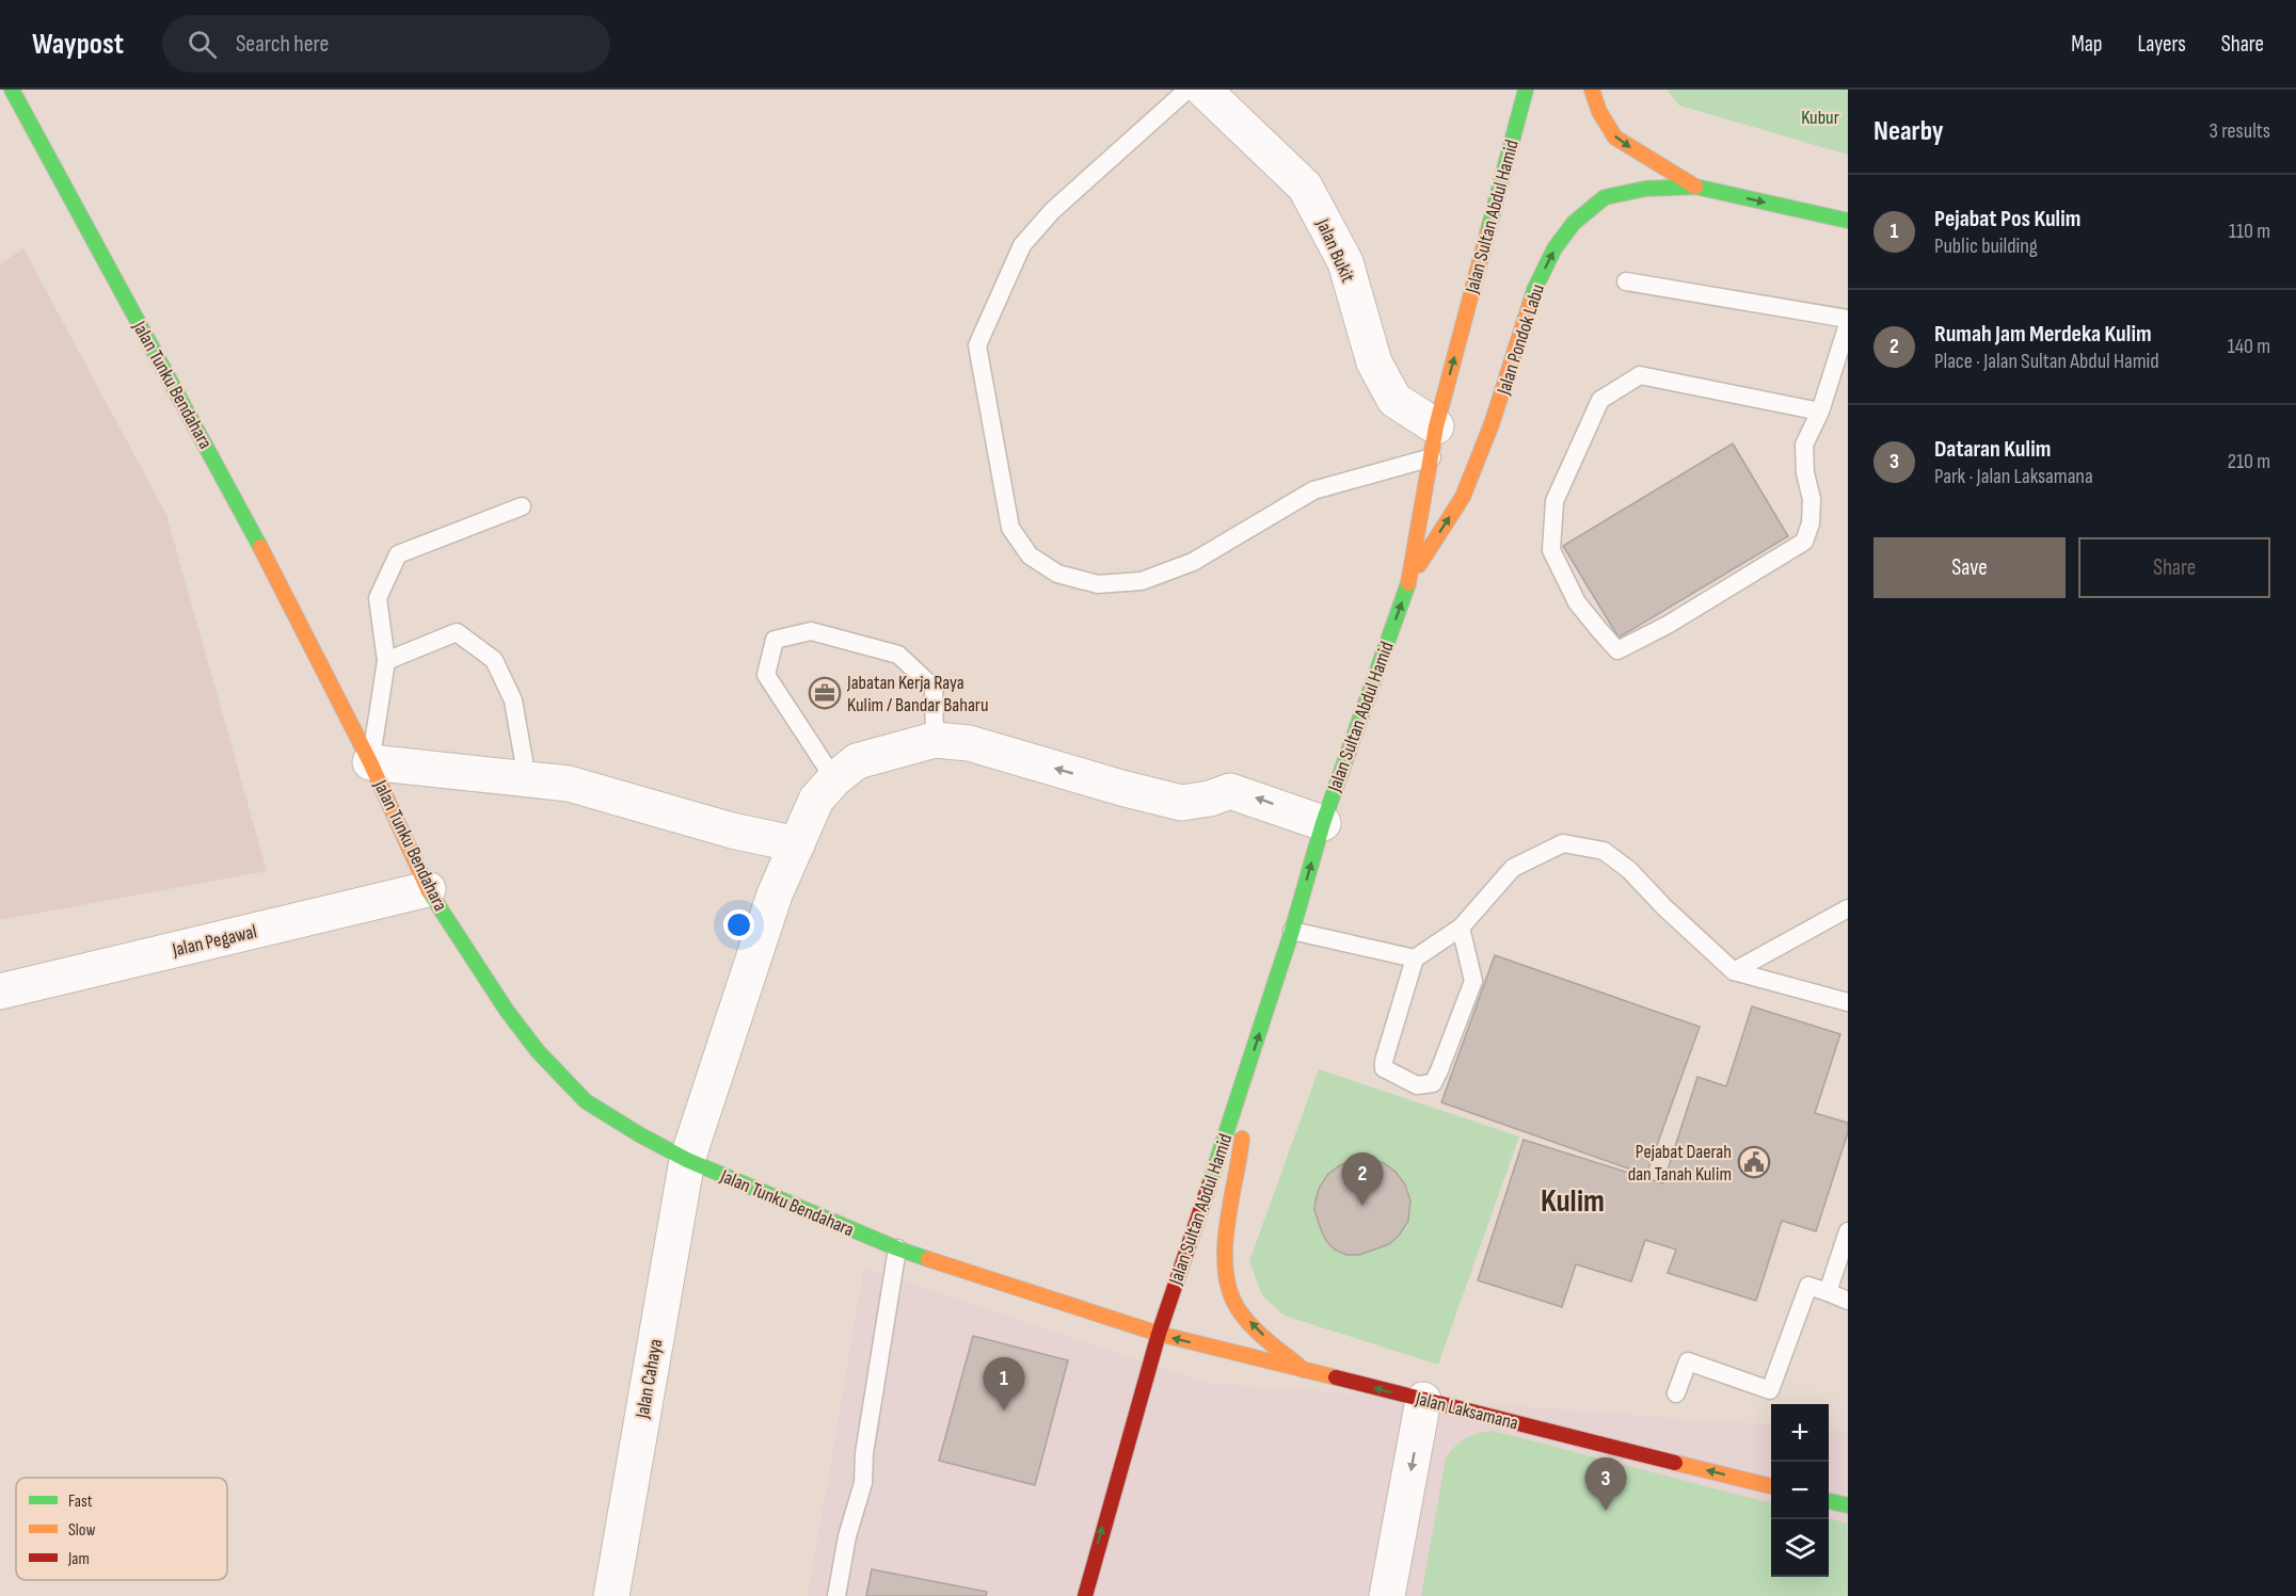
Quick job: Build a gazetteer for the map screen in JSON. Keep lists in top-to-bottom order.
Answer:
{
  "streets": {
    "main road": [
      "Jalan Sultan Abdul Hamid",
      "Jalan Pondok Labu",
      "Jalan Tunku Bendahara",
      "Jalan Laksamana"
    ],
    "street": ["Jalan Bukit", "Jalan Pegawal", "Jalan Cahaya"]
  },
  "crossings": [
    ["Jalan Sultan Abdul Hamid", "Jalan Bukit"],
    ["Jalan Sultan Abdul Hamid", "Jalan Pondok Labu"],
    ["Jalan Sultan Abdul Hamid", "Jalan Tunku Bendahara"],
    ["Jalan Sultan Abdul Hamid", "Jalan Laksamana"],
    ["Jalan Tunku Bendahara", "Jalan Pegawal"],
    ["Jalan Tunku Bendahara", "Jalan Cahaya"],
    ["Jalan Tunku Bendahara", "Jalan Laksamana"]
  ],
  "one_way": ["Jalan Sultan Abdul Hamid", "Jalan Pondok Labu", "Jalan Laksamana"],
  "districts": ["Kulim"],
  "parks": ["Kubur"],
  "places": {
    "office": ["Jabatan Kerja Raya Kulim / Bandar Baharu"],
    "public building": ["Pejabat Daerah dan Tanah Kulim"]
  },
  "legend": ["Fast", "Slow", "Jam"],
  "page": {
    "header": "Waypost",
    "search": "Search here",
    "nav": ["Map", "Layers", "Share"],
    "heading": ["Nearby", "3 results"],
    "list": [
      {
        "mark": "1",
        "name": "Pejabat Pos Kulim",
        "note": "Public building",
        "value": "110 m"
      },
      {
        "mark": "2",
        "name": "Rumah Jam Merdeka Kulim",
        "note": "Place · Jalan Sultan Abdul Hamid",
        "value": "140 m"
      },
      {
        "mark": "3",
        "name": "Dataran Kulim",
        "note": "Park · Jalan Laksamana",
        "value": "210 m"
      }
    ],
    "buttons": ["Save", "Share"],
    "pins": ["2", "1", "3"],
    "map_buttons": ["+", "−"]
  }
}
